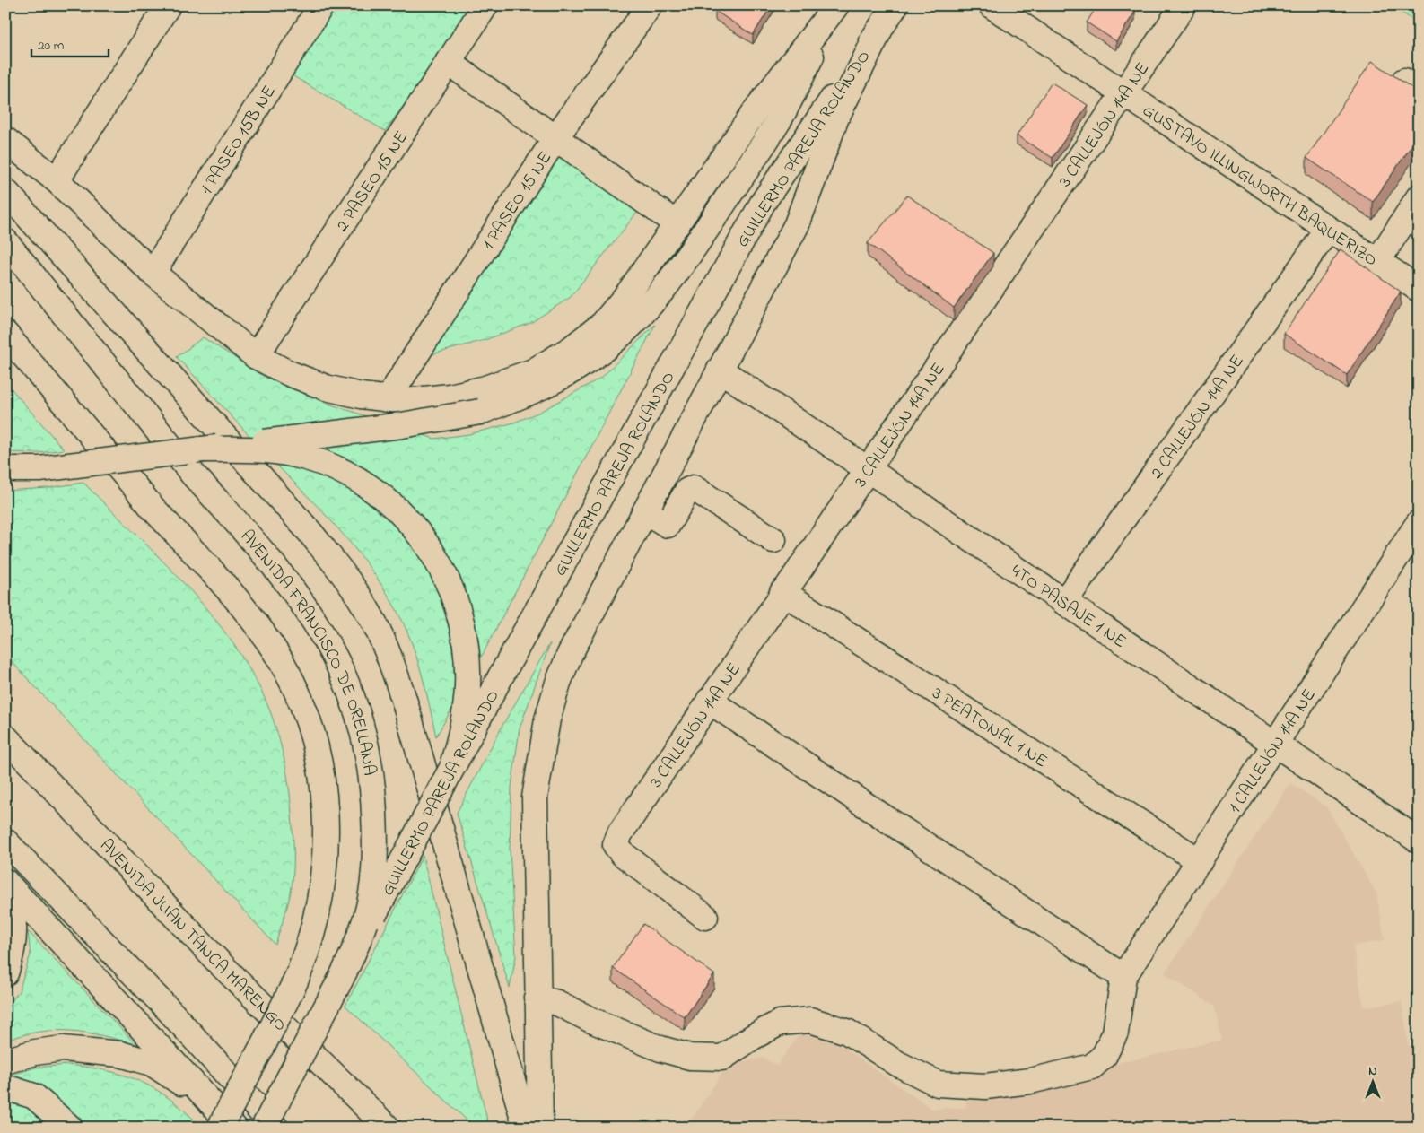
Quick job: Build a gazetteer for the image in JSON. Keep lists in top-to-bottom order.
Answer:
{
  "streets": {
    "main road": [
      "3 CALLEJÓN 14A NE",
      "1 PASEO 15B NE",
      "GUILLERMO PAREJA ROLANDO",
      "2 PASEO 15 NE",
      "GUSTAVO ILLINGWORTH BAQUERIZO",
      "1 PASEO 15 NE",
      "2 CALLEJÓN 14A NE",
      "4TO PASAJE 1 NE",
      "AVENIDA FRANCISCO DE ORELLANA",
      "3 PEATONAL 1 NE",
      "1 CALLEJÓN 14A NE",
      "AVENIDA JUAN TANCA MARENGO"
    ]
  },
  "crossings": [
    ["3 CALLEJÓN 14A NE", "GUSTAVO ILLINGWORTH BAQUERIZO"],
    ["3 CALLEJÓN 14A NE", "4TO PASAJE 1 NE"],
    ["3 CALLEJÓN 14A NE", "3 PEATONAL 1 NE"],
    ["GUILLERMO PAREJA ROLANDO", "AVENIDA FRANCISCO DE ORELLANA"],
    ["GUSTAVO ILLINGWORTH BAQUERIZO", "2 CALLEJÓN 14A NE"],
    ["2 CALLEJÓN 14A NE", "4TO PASAJE 1 NE"],
    ["4TO PASAJE 1 NE", "1 CALLEJÓN 14A NE"],
    ["3 PEATONAL 1 NE", "1 CALLEJÓN 14A NE"]
  ],
  "scale_bar": "20 m",
  "north": "top"
}
